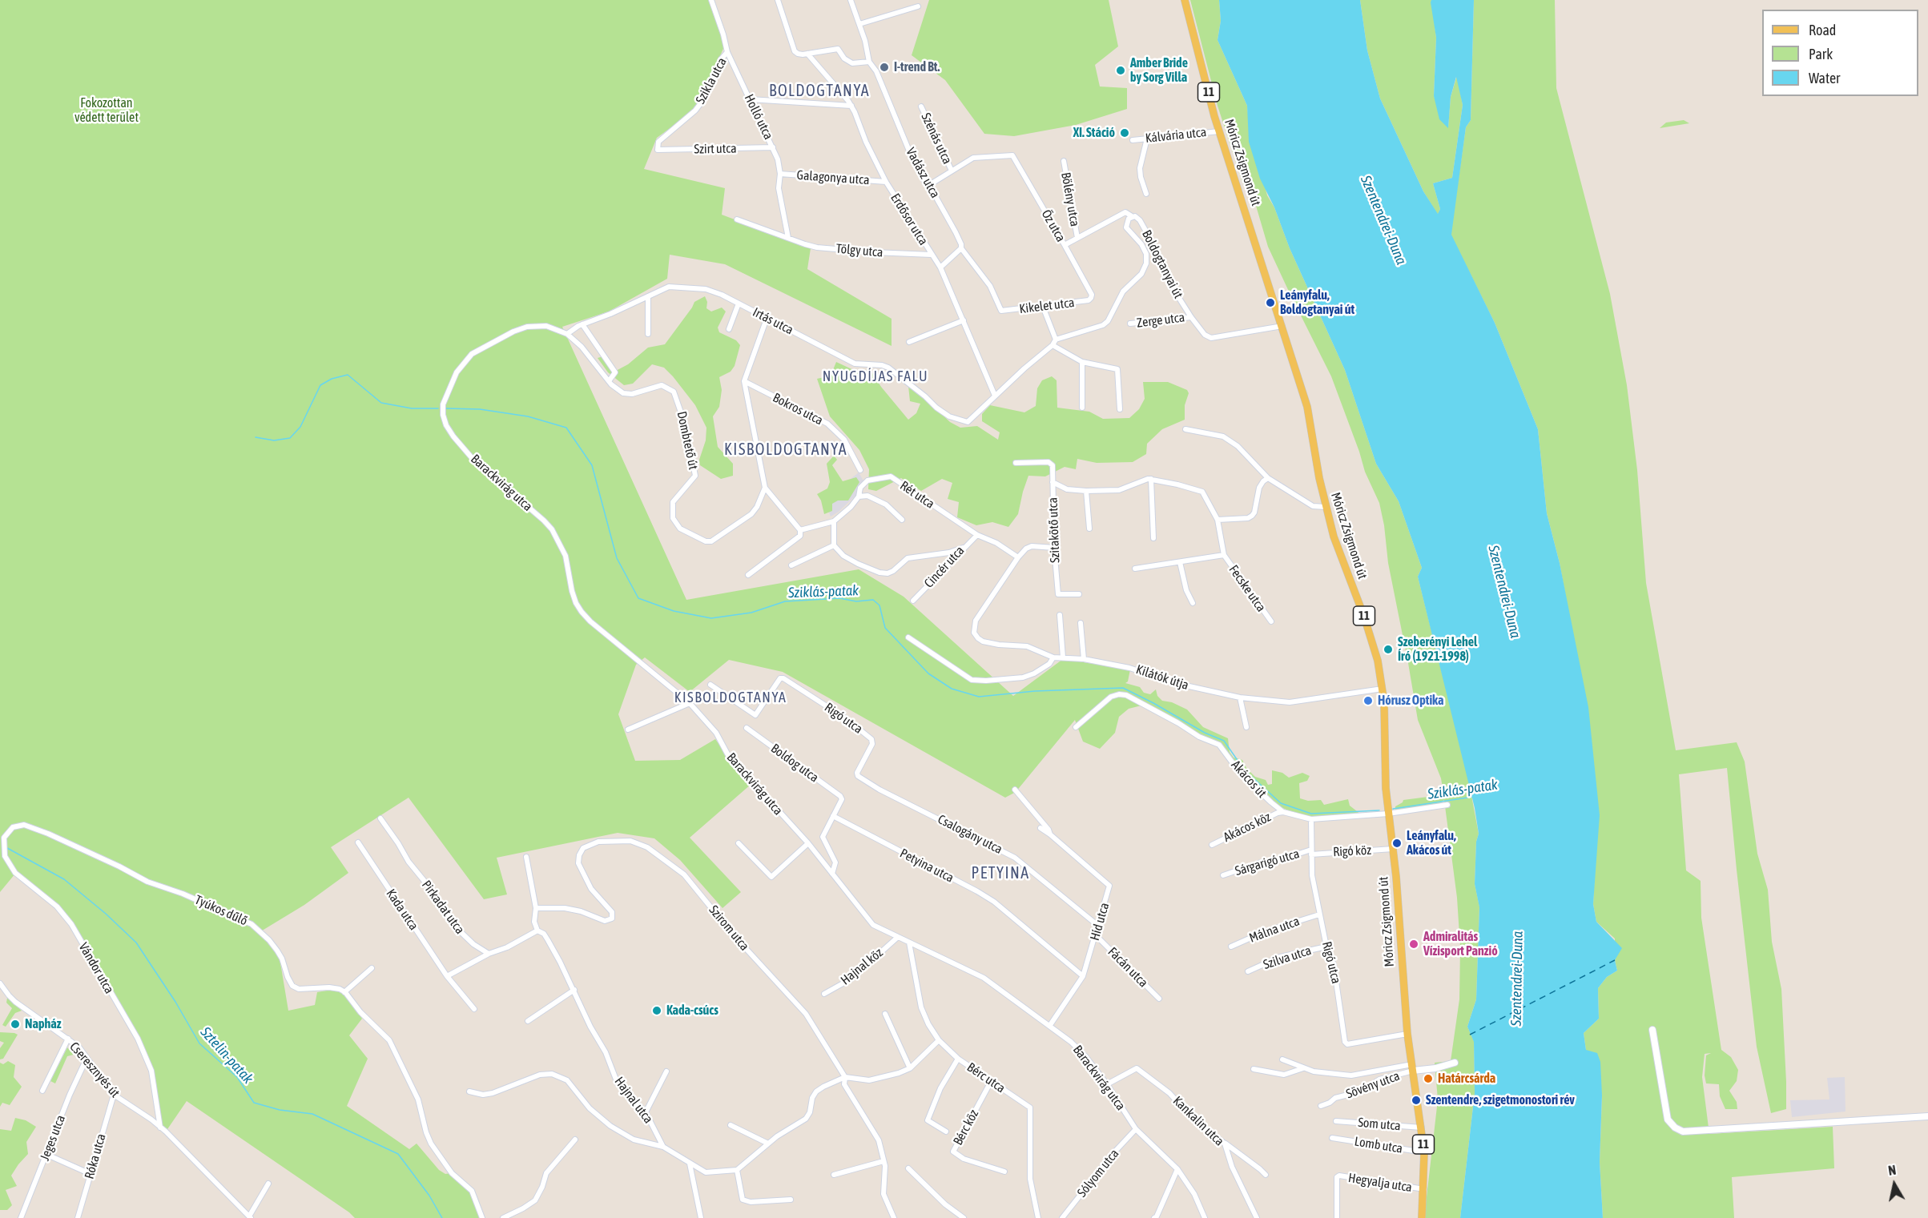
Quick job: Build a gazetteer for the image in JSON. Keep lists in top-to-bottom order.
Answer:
{
  "streets": {
    "main road": ["11", "Móricz Zsigmond út"],
    "street": [
      "Szikla utca",
      "Holló utca",
      "Kálvária utca",
      "Szénás utca",
      "Szirt utca",
      "Vadász utca",
      "Galagonya utca",
      "Bölény utca",
      "Erdősor utca",
      "Őz utca",
      "Tölgy utca",
      "Boldogtanyai út",
      "Kikelet utca",
      "Zerge utca",
      "Irtás utca",
      "Bokros utca",
      "Dombtető út",
      "Barackvirág utca",
      "Rét utca",
      "Szitakötő utca",
      "Cincér utca",
      "Fecske utca",
      "Kilátók útja",
      "Rigó utca",
      "Boldog utca",
      "Akácos út",
      "Akácos köz",
      "Csalogány utca",
      "Rigó köz",
      "Sárgarigó utca",
      "Petyina utca",
      "Pirkadat utca",
      "Kada utca",
      "Tyúkos dűlő",
      "Híd utca",
      "Szirom utca",
      "Málna utca",
      "Szilva utca",
      "Hajnal köz",
      "Fácán utca",
      "Vándor utca",
      "Cseresznyés út",
      "Bérc utca",
      "Sövény utca",
      "Hajnal utca",
      "Kankalin utca",
      "Som utca",
      "Bérc köz",
      "Jeges utca",
      "Lomb utca",
      "Róka utca",
      "Sólyom utca",
      "Hegyalja utca"
    ]
  },
  "crossings": [
    ["Szikla utca", "Holló utca"],
    ["Szikla utca", "Szirt utca"],
    ["11", "Móricz Zsigmond út"],
    ["11", "Sövény utca"],
    ["11", "Som utca"],
    ["11", "Lomb utca"],
    ["11", "Hegyalja utca"],
    ["Holló utca", "Szirt utca"],
    ["Holló utca", "Galagonya utca"],
    ["Holló utca", "Tölgy utca"],
    ["Kálvária utca", "Móricz Zsigmond út"],
    ["Szénás utca", "Őz utca"],
    ["Móricz Zsigmond út", "Boldogtanyai út"],
    ["Móricz Zsigmond út", "Kilátók útja"],
    ["Móricz Zsigmond út", "Rigó utca"],
    ["Móricz Zsigmond út", "Akácos út"],
    ["Móricz Zsigmond út", "Rigó köz"],
    ["Móricz Zsigmond út", "Sövény utca"],
    ["Vadász utca", "Kikelet utca"],
    ["Galagonya utca", "Erdősor utca"],
    ["Erdősor utca", "Tölgy utca"],
    ["Erdősor utca", "Boldogtanyai út"],
    ["Őz utca", "Kikelet utca"],
    ["Boldogtanyai út", "Zerge utca"],
    ["Boldogtanyai út", "Irtás utca"],
    ["Irtás utca", "Dombtető út"],
    ["Irtás utca", "Barackvirág utca"],
    ["Dombtető út", "Barackvirág utca"],
    ["Barackvirág utca", "Híd utca"],
    ["Barackvirág utca", "Hajnal köz"],
    ["Barackvirág utca", "Bérc utca"],
    ["Barackvirág utca", "Kankalin utca"],
    ["Barackvirág utca", "Sólyom utca"],
    ["Rét utca", "Cincér utca"],
    ["Rigó utca", "Akácos út"],
    ["Rigó utca", "Csalogány utca"],
    ["Rigó utca", "Rigó köz"],
    ["Rigó utca", "Sárgarigó utca"],
    ["Rigó utca", "Málna utca"],
    ["Rigó utca", "Szilva utca"],
    ["Boldog utca", "Petyina utca"],
    ["Akácos út", "Akácos köz"],
    ["Csalogány utca", "Híd utca"],
    ["Rigó köz", "Sárgarigó utca"],
    ["Petyina utca", "Híd utca"],
    ["Híd utca", "Fácán utca"],
    ["Vándor utca", "Cseresznyés út"],
    ["Cseresznyés út", "Jeges utca"],
    ["Cseresznyés út", "Róka utca"],
    ["Bérc utca", "Bérc köz"]
  ],
  "districts": [
    "BOLDOGTANYA",
    "NYUGDÍJAS FALU",
    "KISBOLDOGTANYA",
    "KISBOLDOGTANYA",
    "PETYINA"
  ],
  "water": ["Szentendrei-Duna", "Sziklás-patak", "Sztelin-patak"],
  "parks": ["Fokozottan védett terület"],
  "places": [
    "I-trend Bt.",
    "Amber Bride by Sorg Villa",
    "XI. Stáció",
    "Leányfalu, Boldogtanyai út",
    "Szeberényi Lehel Író (1921-1998)",
    "Hórusz Optika",
    "Leányfalu, Akácos út",
    "Admiralitás Vízisport Panzió",
    "Kada-csúcs",
    "Napház",
    "Határcsárda",
    "Szentendre, szigetmonostori rév"
  ],
  "legend": ["Road", "Park", "Water"],
  "north": "top"
}
